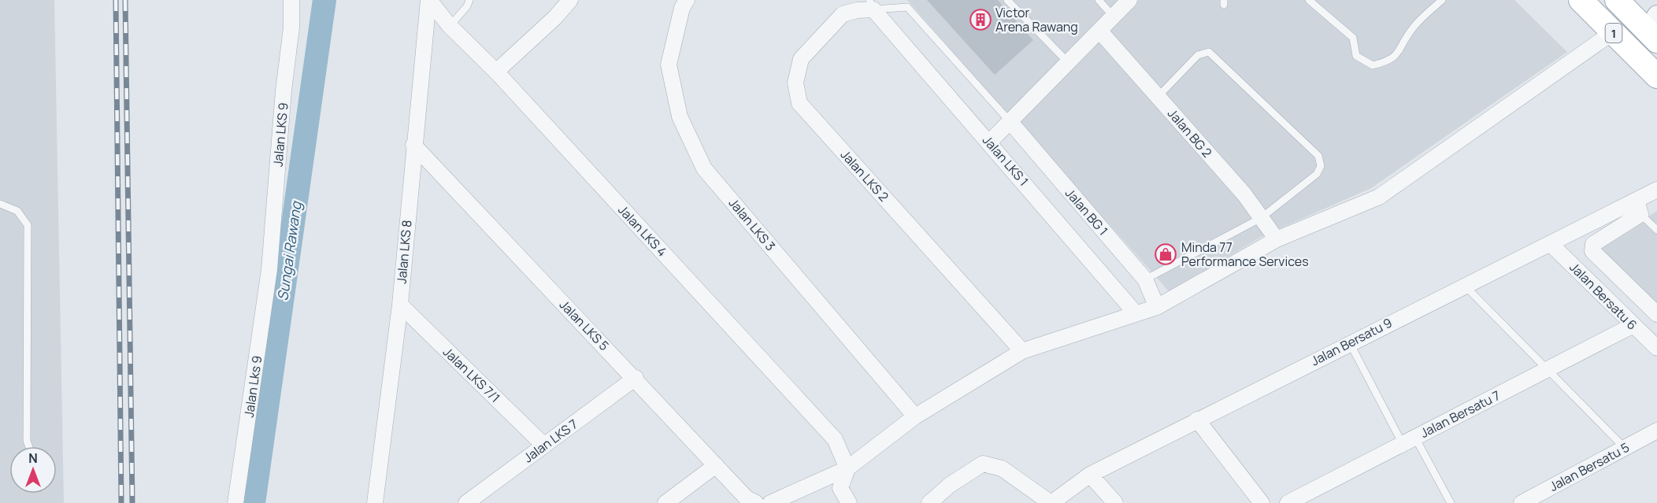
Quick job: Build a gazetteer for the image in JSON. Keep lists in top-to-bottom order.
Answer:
{
  "streets": {
    "main road": ["1"],
    "street": [
      "Jalan BG 2",
      "Jalan LKS 9",
      "Jalan LKS 1",
      "Jalan LKS 2",
      "Jalan BG 1",
      "Jalan LKS 3",
      "Jalan LKS 4",
      "Jalan LKS 8",
      "Jalan Bersatu 6",
      "Jalan LKS 5",
      "Jalan Bersatu 9",
      "Jalan LKS 7/1",
      "Jalan Lks 9",
      "Jalan Bersatu 7",
      "Jalan LKS 7",
      "Jalan Bersatu 5"
    ]
  },
  "crossings": [
    ["Jalan LKS 9", "Jalan Lks 9"],
    ["Jalan LKS 1", "Jalan LKS 2"],
    ["Jalan LKS 4", "Jalan LKS 8"],
    ["Jalan LKS 8", "Jalan LKS 5"],
    ["Jalan LKS 8", "Jalan LKS 7/1"],
    ["Jalan Bersatu 6", "Jalan Bersatu 9"],
    ["Jalan Bersatu 6", "Jalan Bersatu 7"],
    ["Jalan LKS 5", "Jalan LKS 7"],
    ["Jalan LKS 7/1", "Jalan LKS 7"]
  ],
  "water": ["Sungai Rawang"],
  "places": {
    "building": ["Victor Arena Rawang"],
    "shop": ["Minda 77 Performance Services"]
  },
  "north": "top"
}
